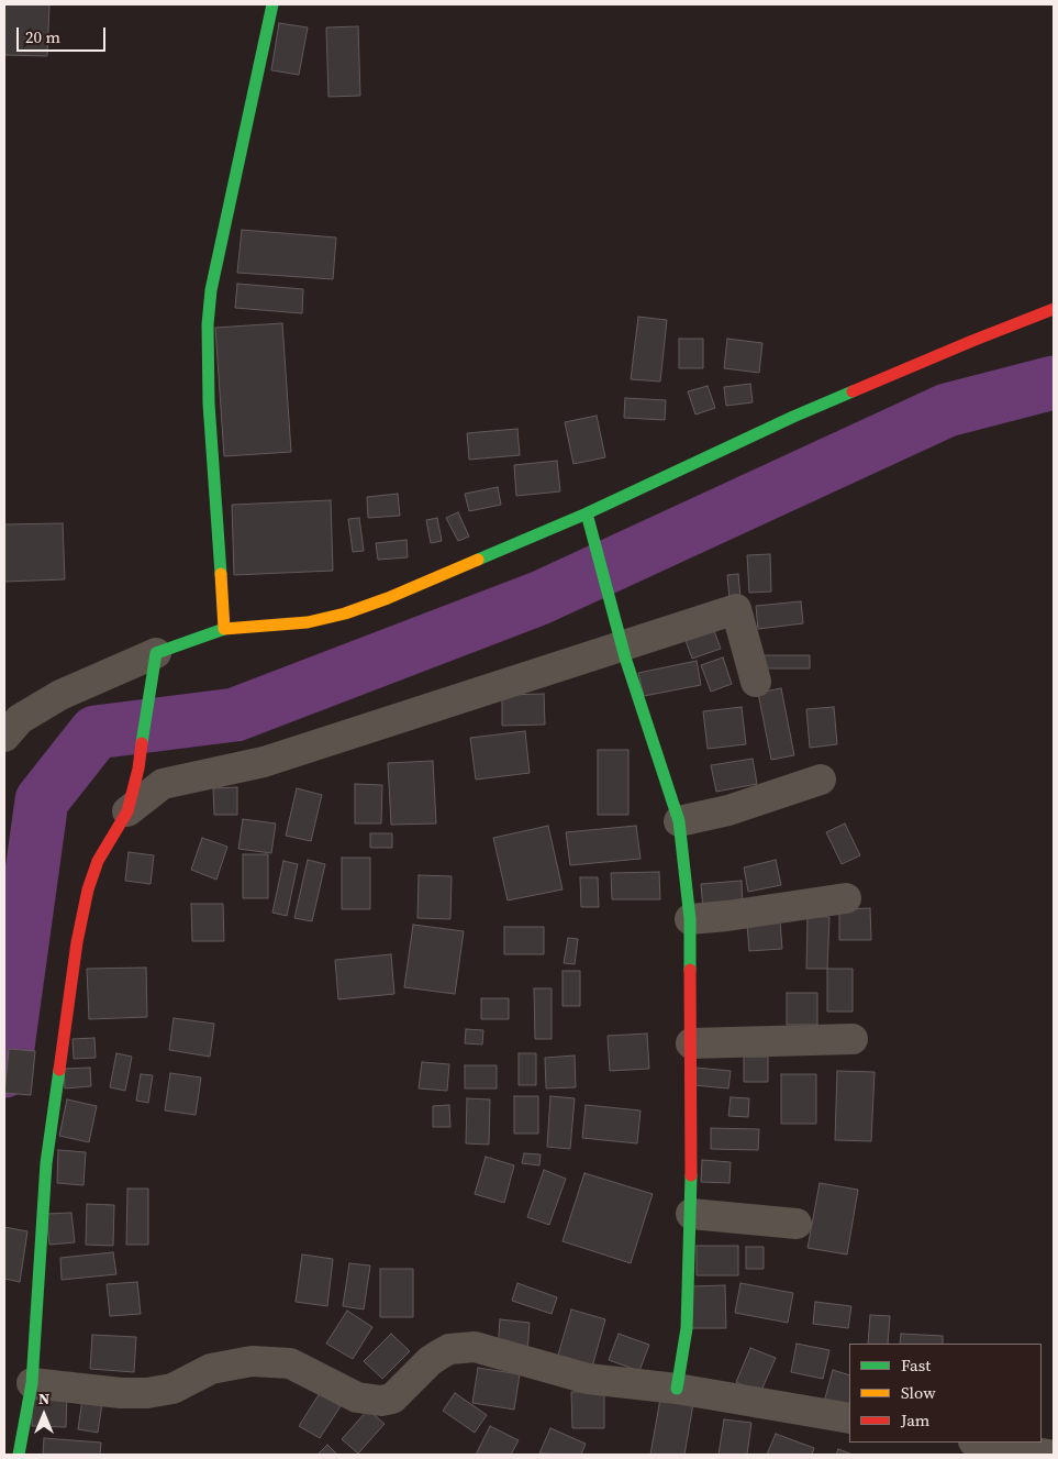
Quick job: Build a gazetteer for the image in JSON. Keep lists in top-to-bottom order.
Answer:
{
  "legend": ["Fast", "Slow", "Jam"],
  "scale_bar": "20 m",
  "north": "top"
}
